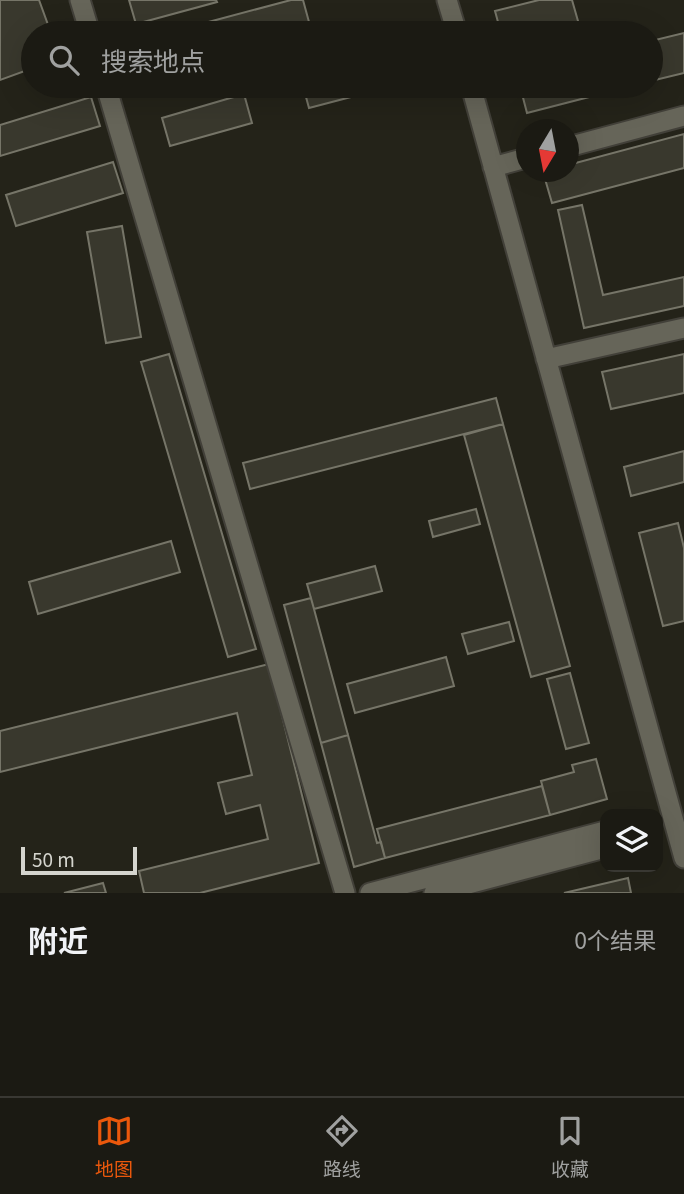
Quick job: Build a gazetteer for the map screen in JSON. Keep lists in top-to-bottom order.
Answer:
{
  "scale_bar": "50 m",
  "north": "bottom",
  "page": {
    "search": "搜索地点",
    "scale": "50 m",
    "heading": ["附近", "0个结果"],
    "nav": ["地图", "路线", "收藏"]
  }
}
